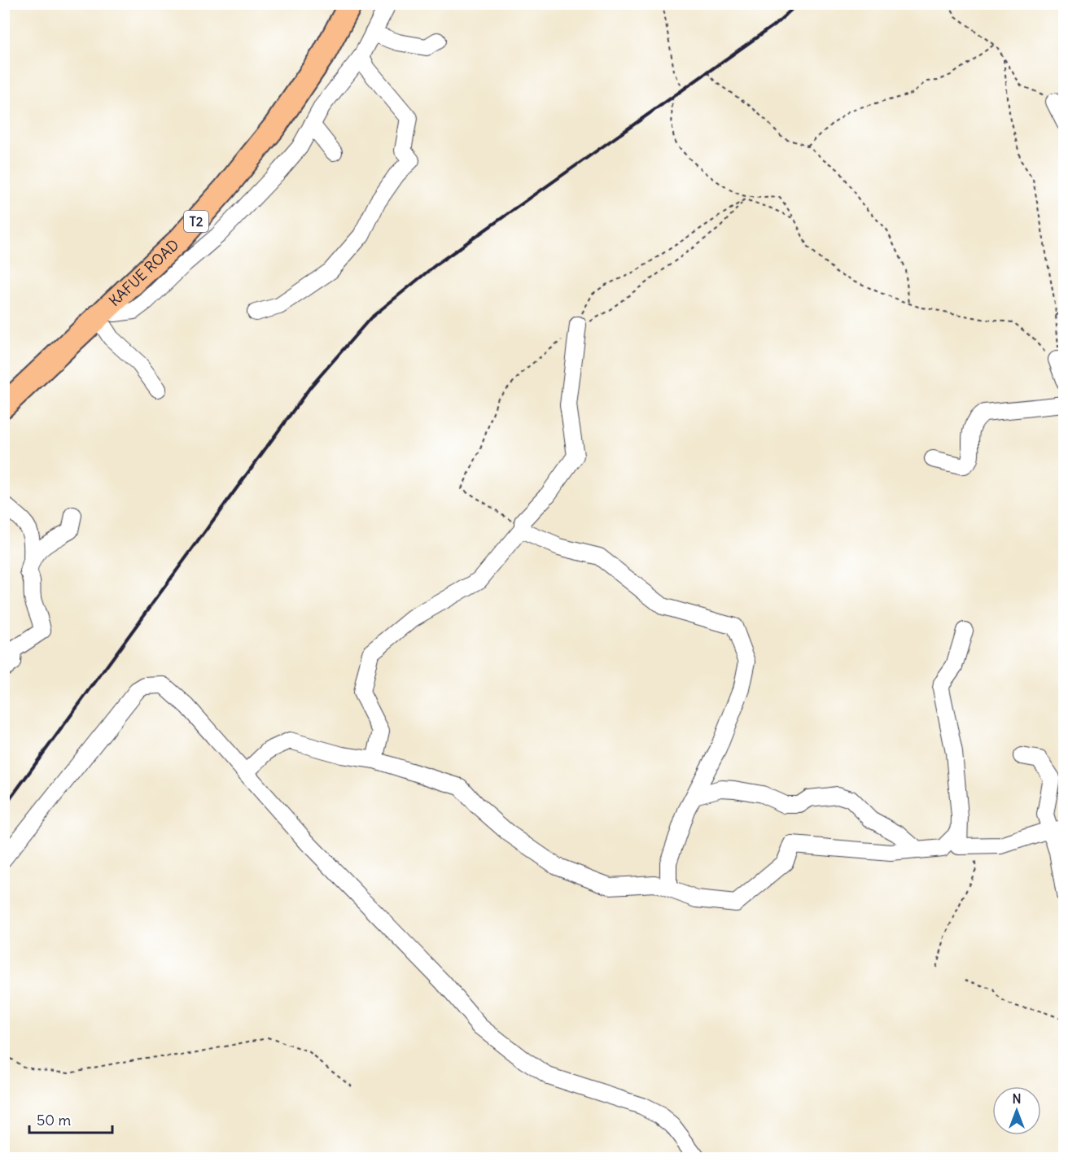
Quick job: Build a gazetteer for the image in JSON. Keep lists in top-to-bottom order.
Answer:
{
  "streets": {
    "highway": ["T2", "KAFUE ROAD"]
  },
  "scale_bar": "50 m",
  "north": "top"
}
